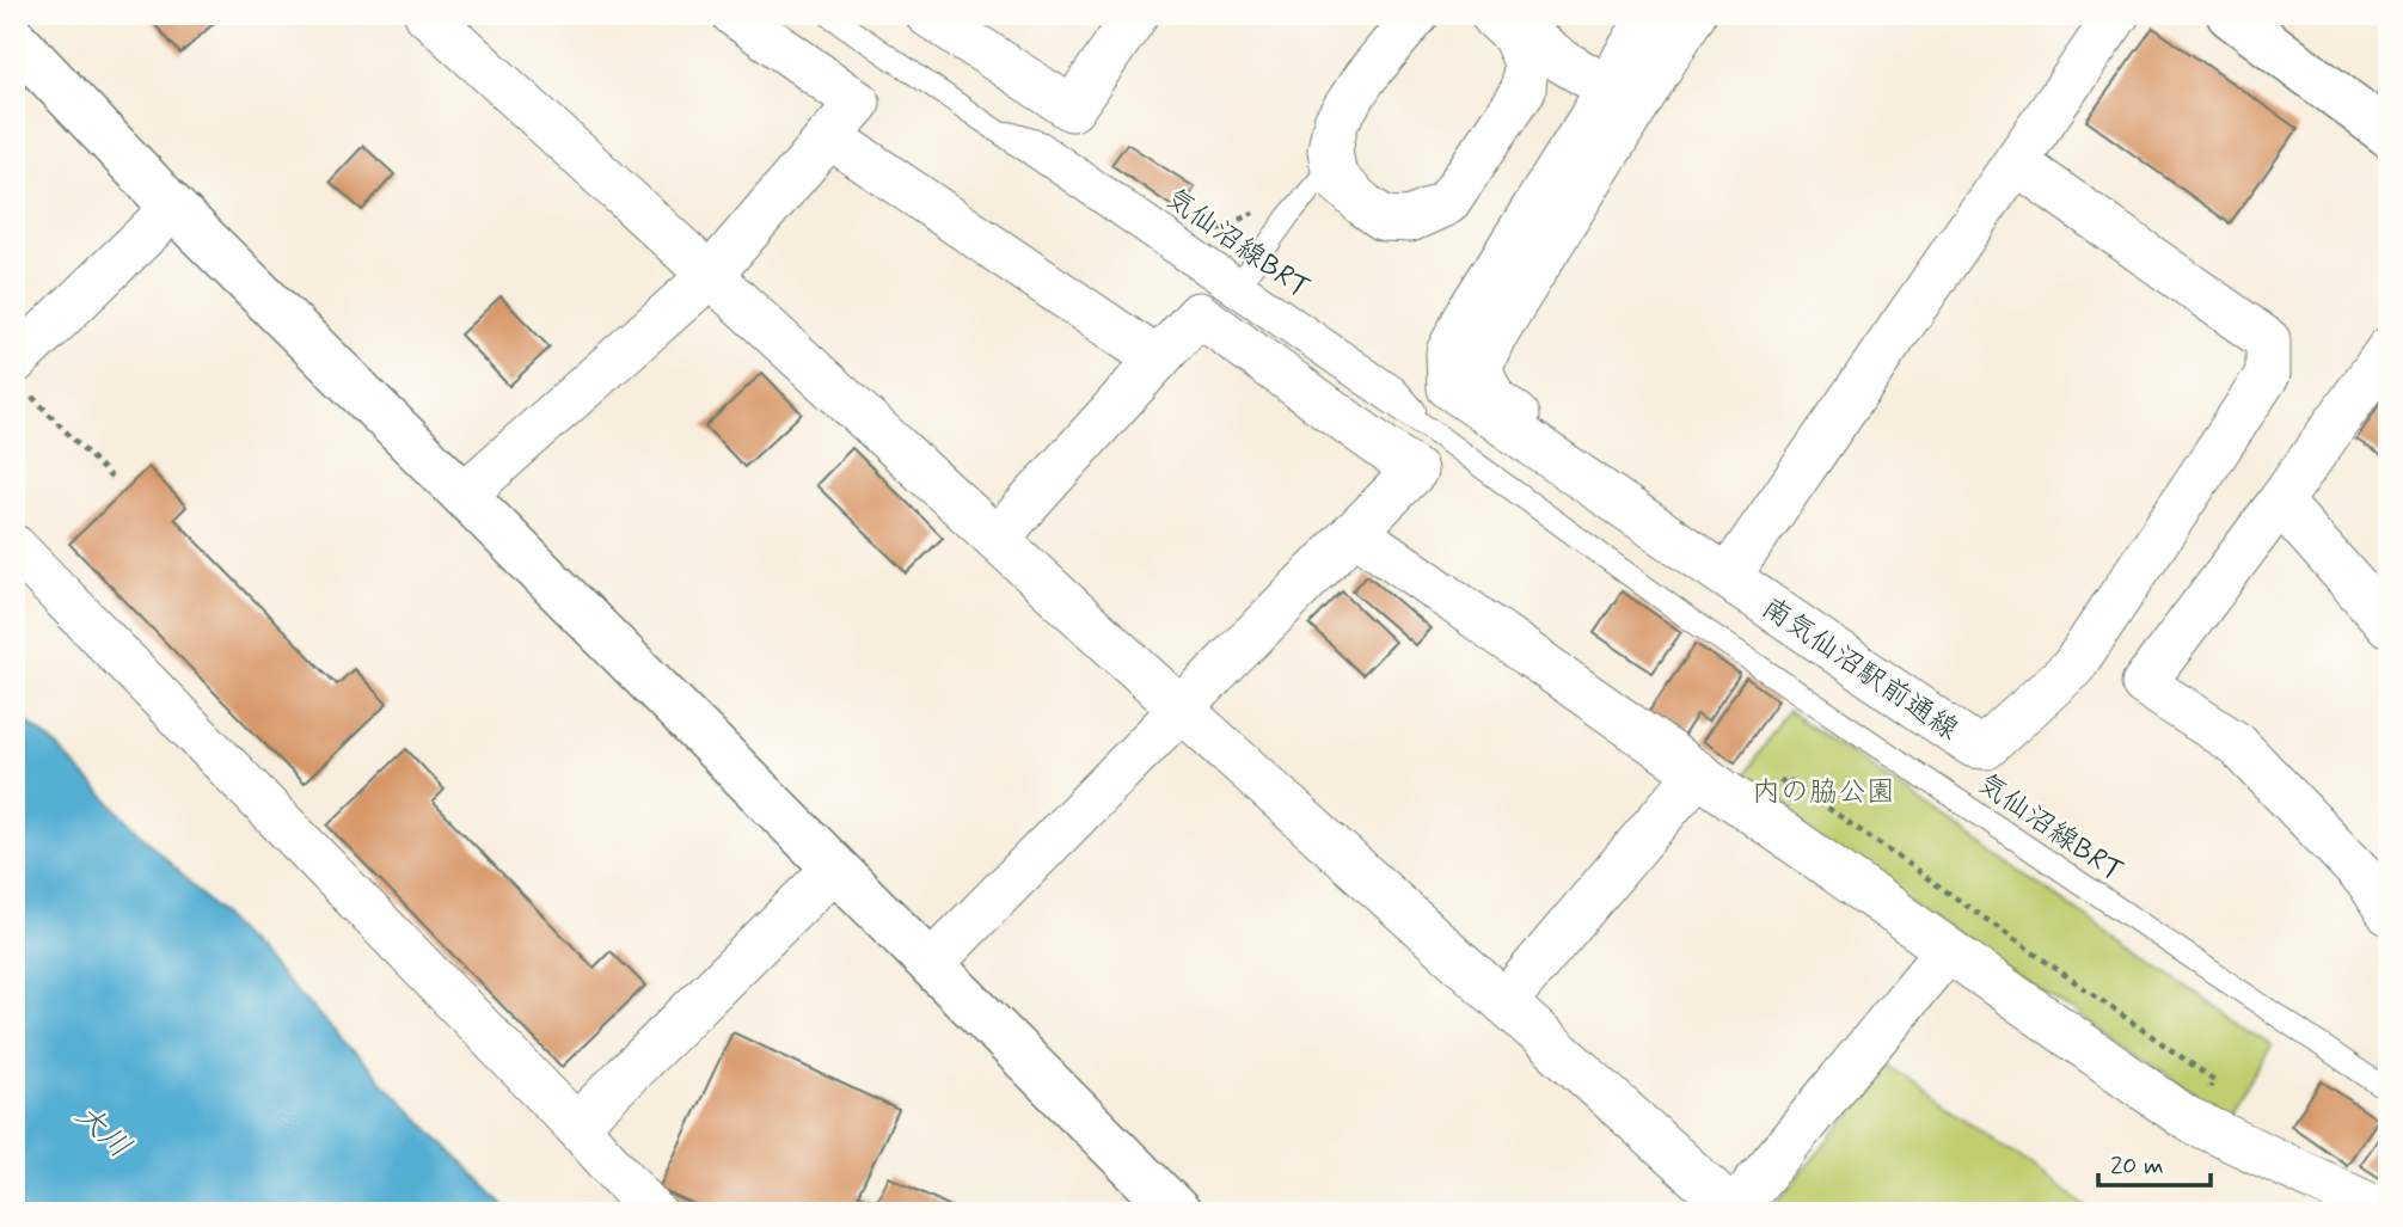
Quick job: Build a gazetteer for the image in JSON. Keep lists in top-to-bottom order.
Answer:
{
  "streets": {
    "street": ["南気仙沼駅前通線"],
    "lane": ["気仙沼線BRT"]
  },
  "water": ["大川"],
  "parks": ["内の脇公園"],
  "scale_bar": "20 m"
}
